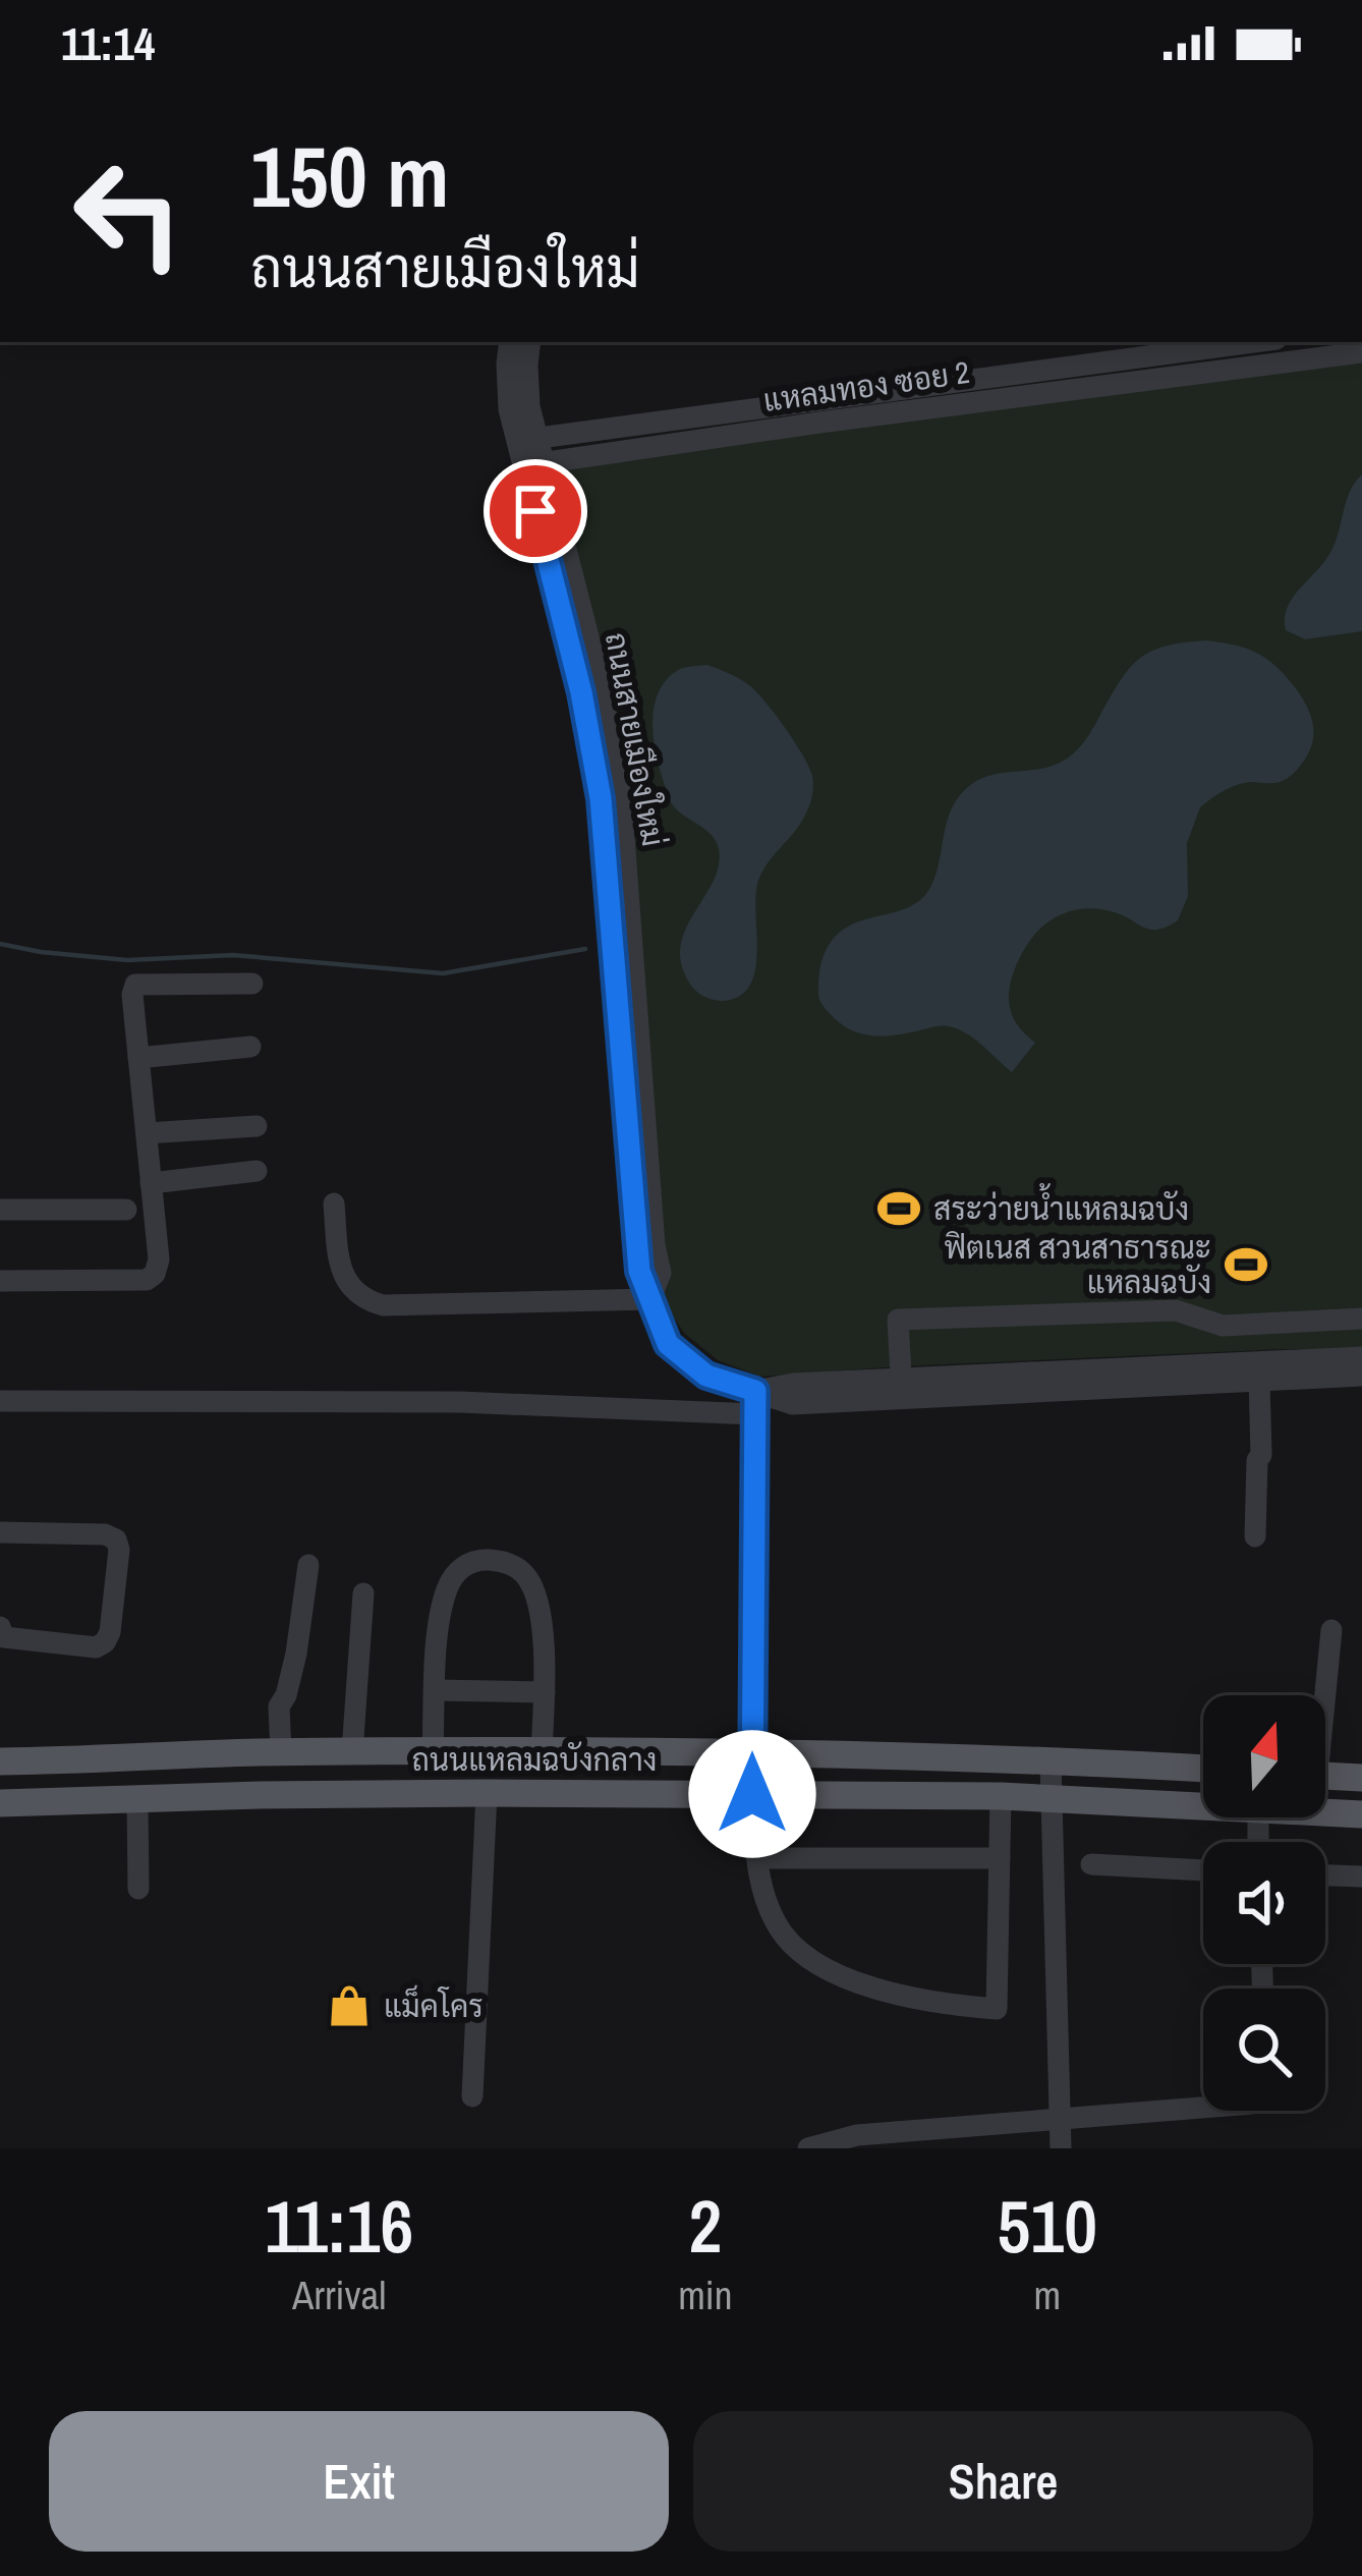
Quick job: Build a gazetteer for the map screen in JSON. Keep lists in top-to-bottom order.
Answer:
{
  "streets": {
    "main road": ["ถนนแหลมฉบังกลาง"],
    "street": ["แหลมทอง ซอย 2", "ถนนสายเมืองใหม่"]
  },
  "crossings": [
    ["แหลมทอง ซอย 2", "ถนนสายเมืองใหม่"]
  ],
  "places": {
    "sports": ["สระว่ายน้ำแหลมฉบัง", "ฟิตเนส สวนสาธารณะ แหลมฉบัง"],
    "shop": ["แม็คโคร"]
  },
  "north": "top",
  "page": {
    "status": "11:14",
    "turn": ["150 m", "ถนนสายเมืองใหม่"],
    "eta": [
      "11:16",
      "Arrival",
      "2",
      "min",
      "510",
      "m"
    ],
    "buttons": ["Exit", "Share"]
  }
}
